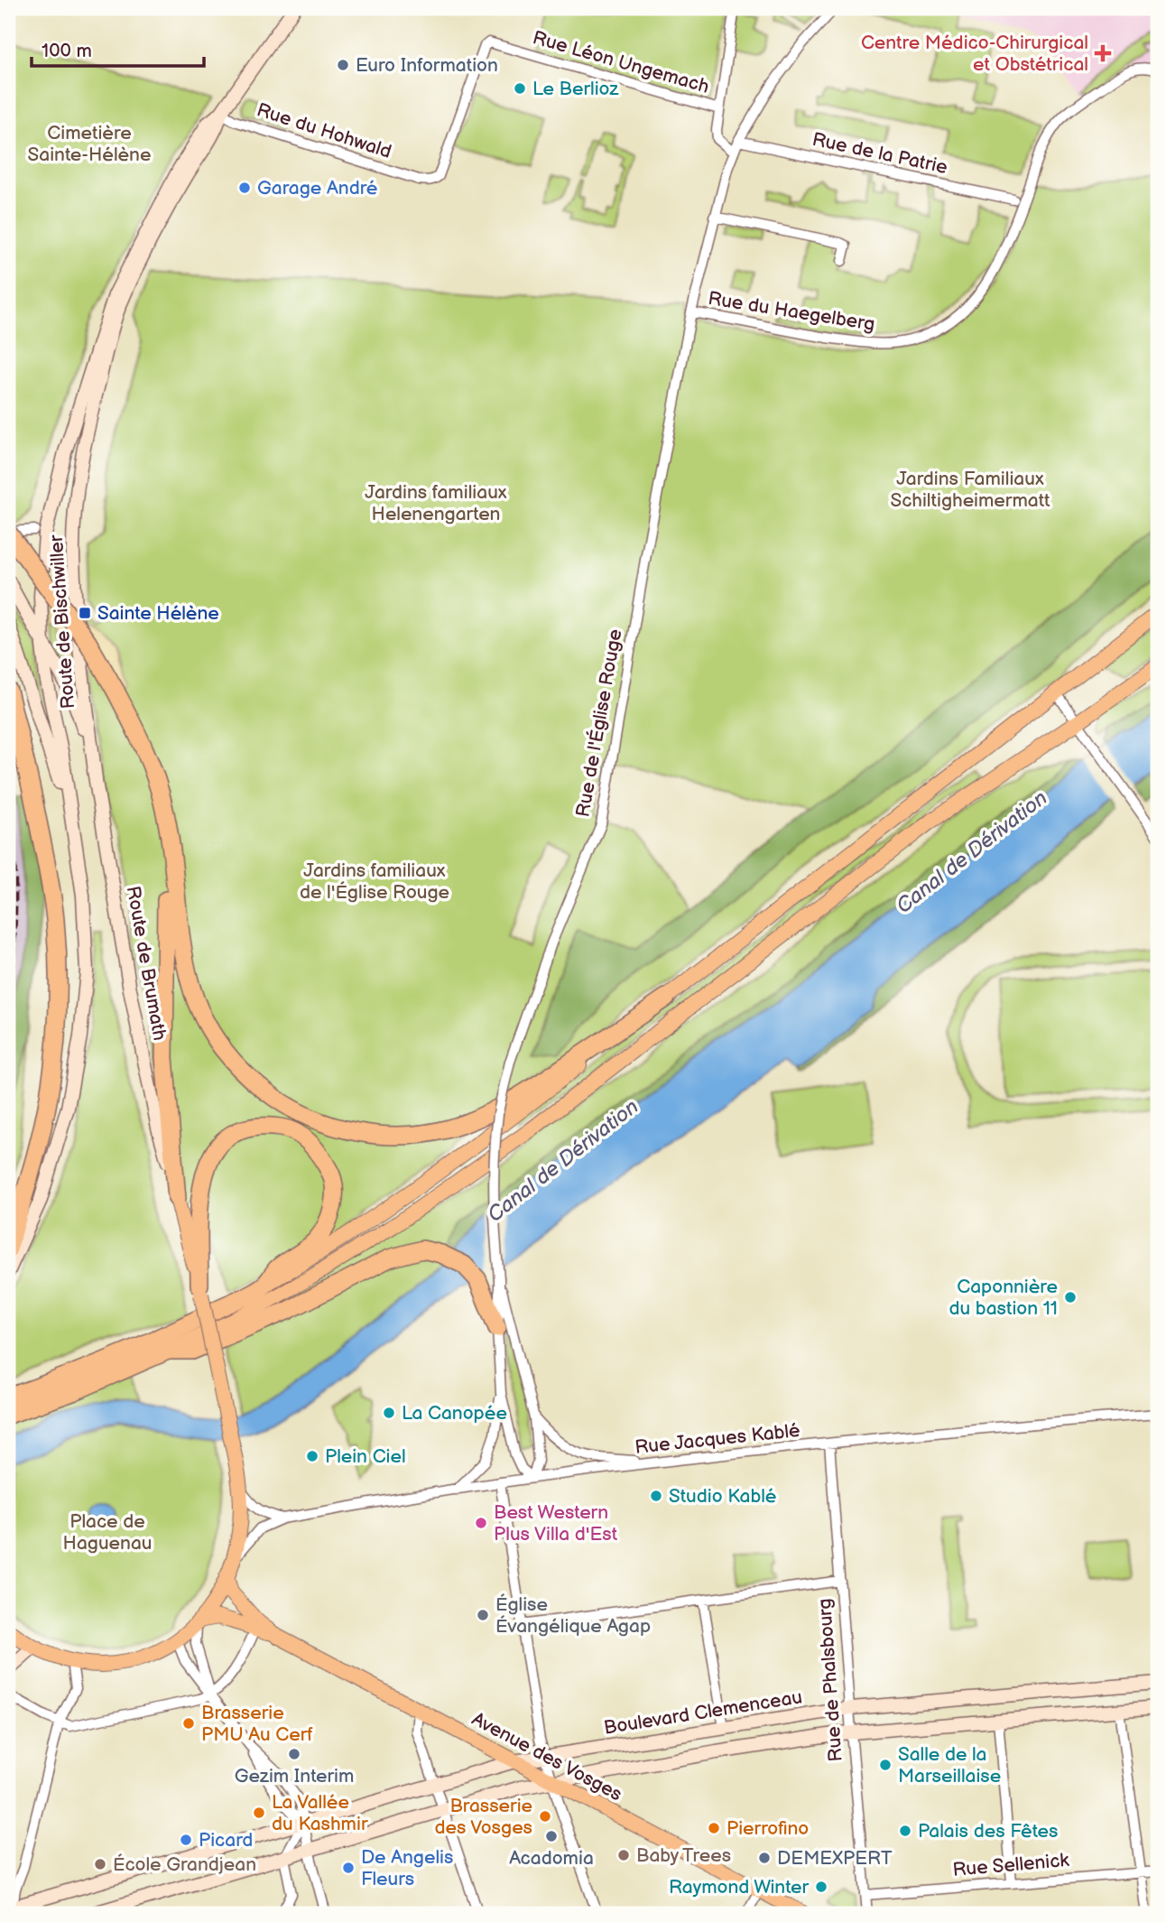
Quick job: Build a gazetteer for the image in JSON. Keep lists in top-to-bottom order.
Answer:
{
  "streets": {
    "main road": [
      "Route de Bischwiller",
      "Route de Brumath",
      "Boulevard Clemenceau",
      "Avenue des Vosges"
    ],
    "street": [
      "Rue Léon Ungemach",
      "Rue du Hohwald",
      "Rue de la Patrie",
      "Rue du Haegelberg",
      "Rue de l'Église Rouge",
      "Rue Jacques Kablé",
      "Rue de Phalsbourg",
      "Rue Sellenick"
    ]
  },
  "crossings": [
    ["Rue Léon Ungemach", "Rue du Hohwald"],
    ["Rue du Hohwald", "Route de Bischwiller"],
    ["Rue du Haegelberg", "Rue de l'Église Rouge"],
    ["Route de Bischwiller", "Route de Brumath"],
    ["Rue de l'Église Rouge", "Rue Jacques Kablé"],
    ["Rue Jacques Kablé", "Rue de Phalsbourg"],
    ["Rue de Phalsbourg", "Boulevard Clemenceau"],
    ["Rue de Phalsbourg", "Rue Sellenick"],
    ["Boulevard Clemenceau", "Avenue des Vosges"]
  ],
  "water": ["Canal de Dérivation"],
  "parks": [
    "Cimetière Sainte-Hélène",
    "Jardins Familiaux Schiltigheimermatt",
    "Jardins familiaux Helenengarten",
    "Jardins familiaux de l'Église Rouge",
    "Place de Haguenau"
  ],
  "places": {
    "health": ["Centre Médico-Chirurgical et Obstétrical"],
    "other": [
      "Euro Information",
      "Le Berlioz",
      "Garage André",
      "Caponnière du bastion 11",
      "La Canopée",
      "Plein Ciel",
      "Studio Kablé",
      "Best Western Plus Villa d'Est",
      "Église Évangélique Agap",
      "Brasserie PMU Au Cerf",
      "Gezim Interim",
      "Salle de la Marseillaise",
      "La Vallée du Kashmir",
      "Brasserie des Vosges",
      "Pierrofino",
      "Palais des Fêtes",
      "Acadomia",
      "Picard",
      "Baby Trees",
      "DEMEXPERT",
      "École Grandjean",
      "De Angelis Fleurs",
      "Raymond Winter"
    ],
    "transit": ["Sainte Hélène"]
  },
  "scale_bar": "100 m"
}
